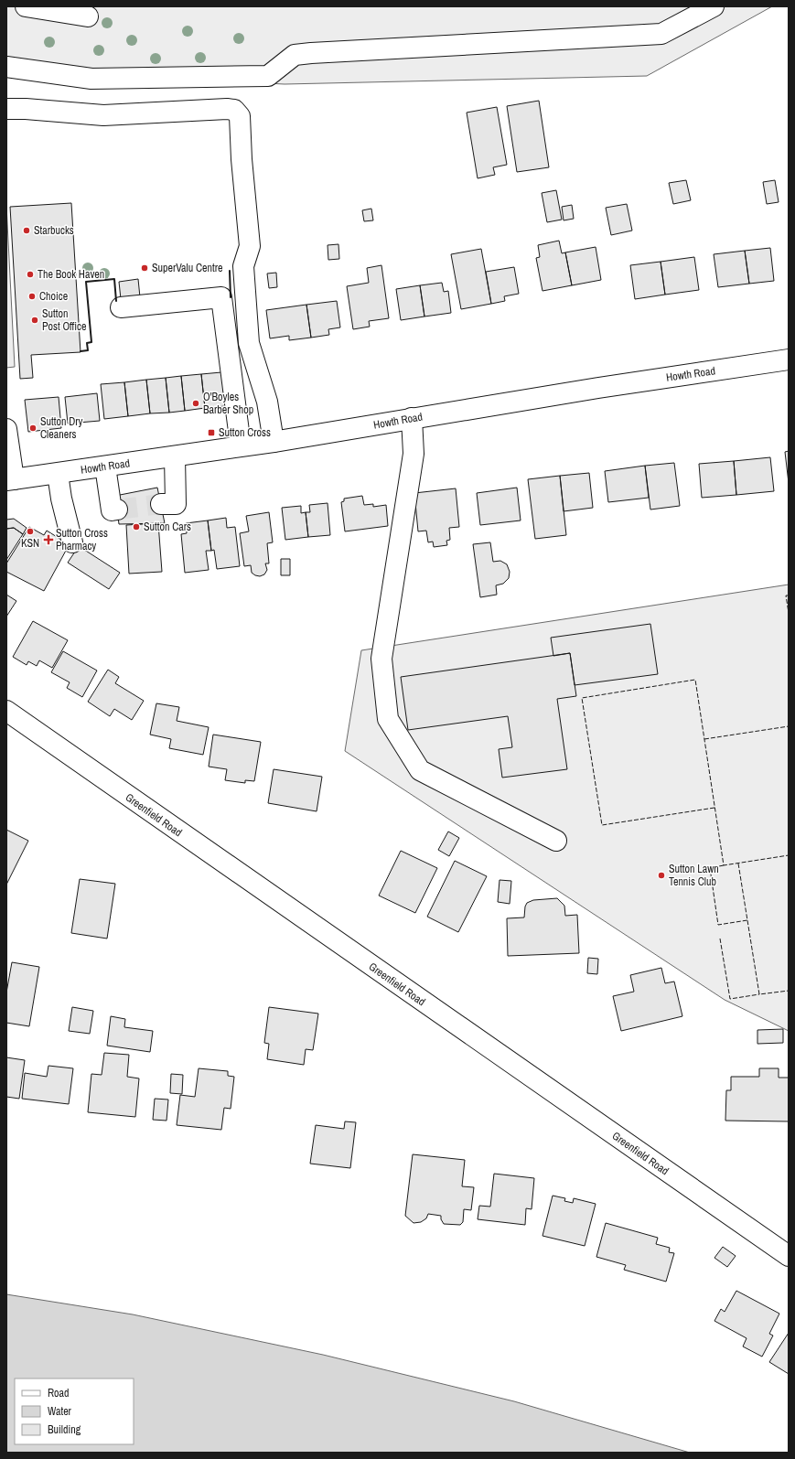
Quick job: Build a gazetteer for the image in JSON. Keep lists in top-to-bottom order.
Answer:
{
  "streets": {
    "main road": ["Howth Road", "Greenfield Road"]
  },
  "places": {
    "other": [
      "Starbucks",
      "SuperValu Centre",
      "The Book Haven",
      "Choice",
      "Sutton Post Office",
      "O'Boyles Barber Shop",
      "Sutton Dry Cleaners",
      "Sutton Cars",
      "KSN",
      "Sutton Lawn Tennis Club"
    ],
    "transit": ["Sutton Cross"],
    "health": ["Sutton Cross Pharmacy"]
  },
  "legend": ["Road", "Water", "Building"]
}
